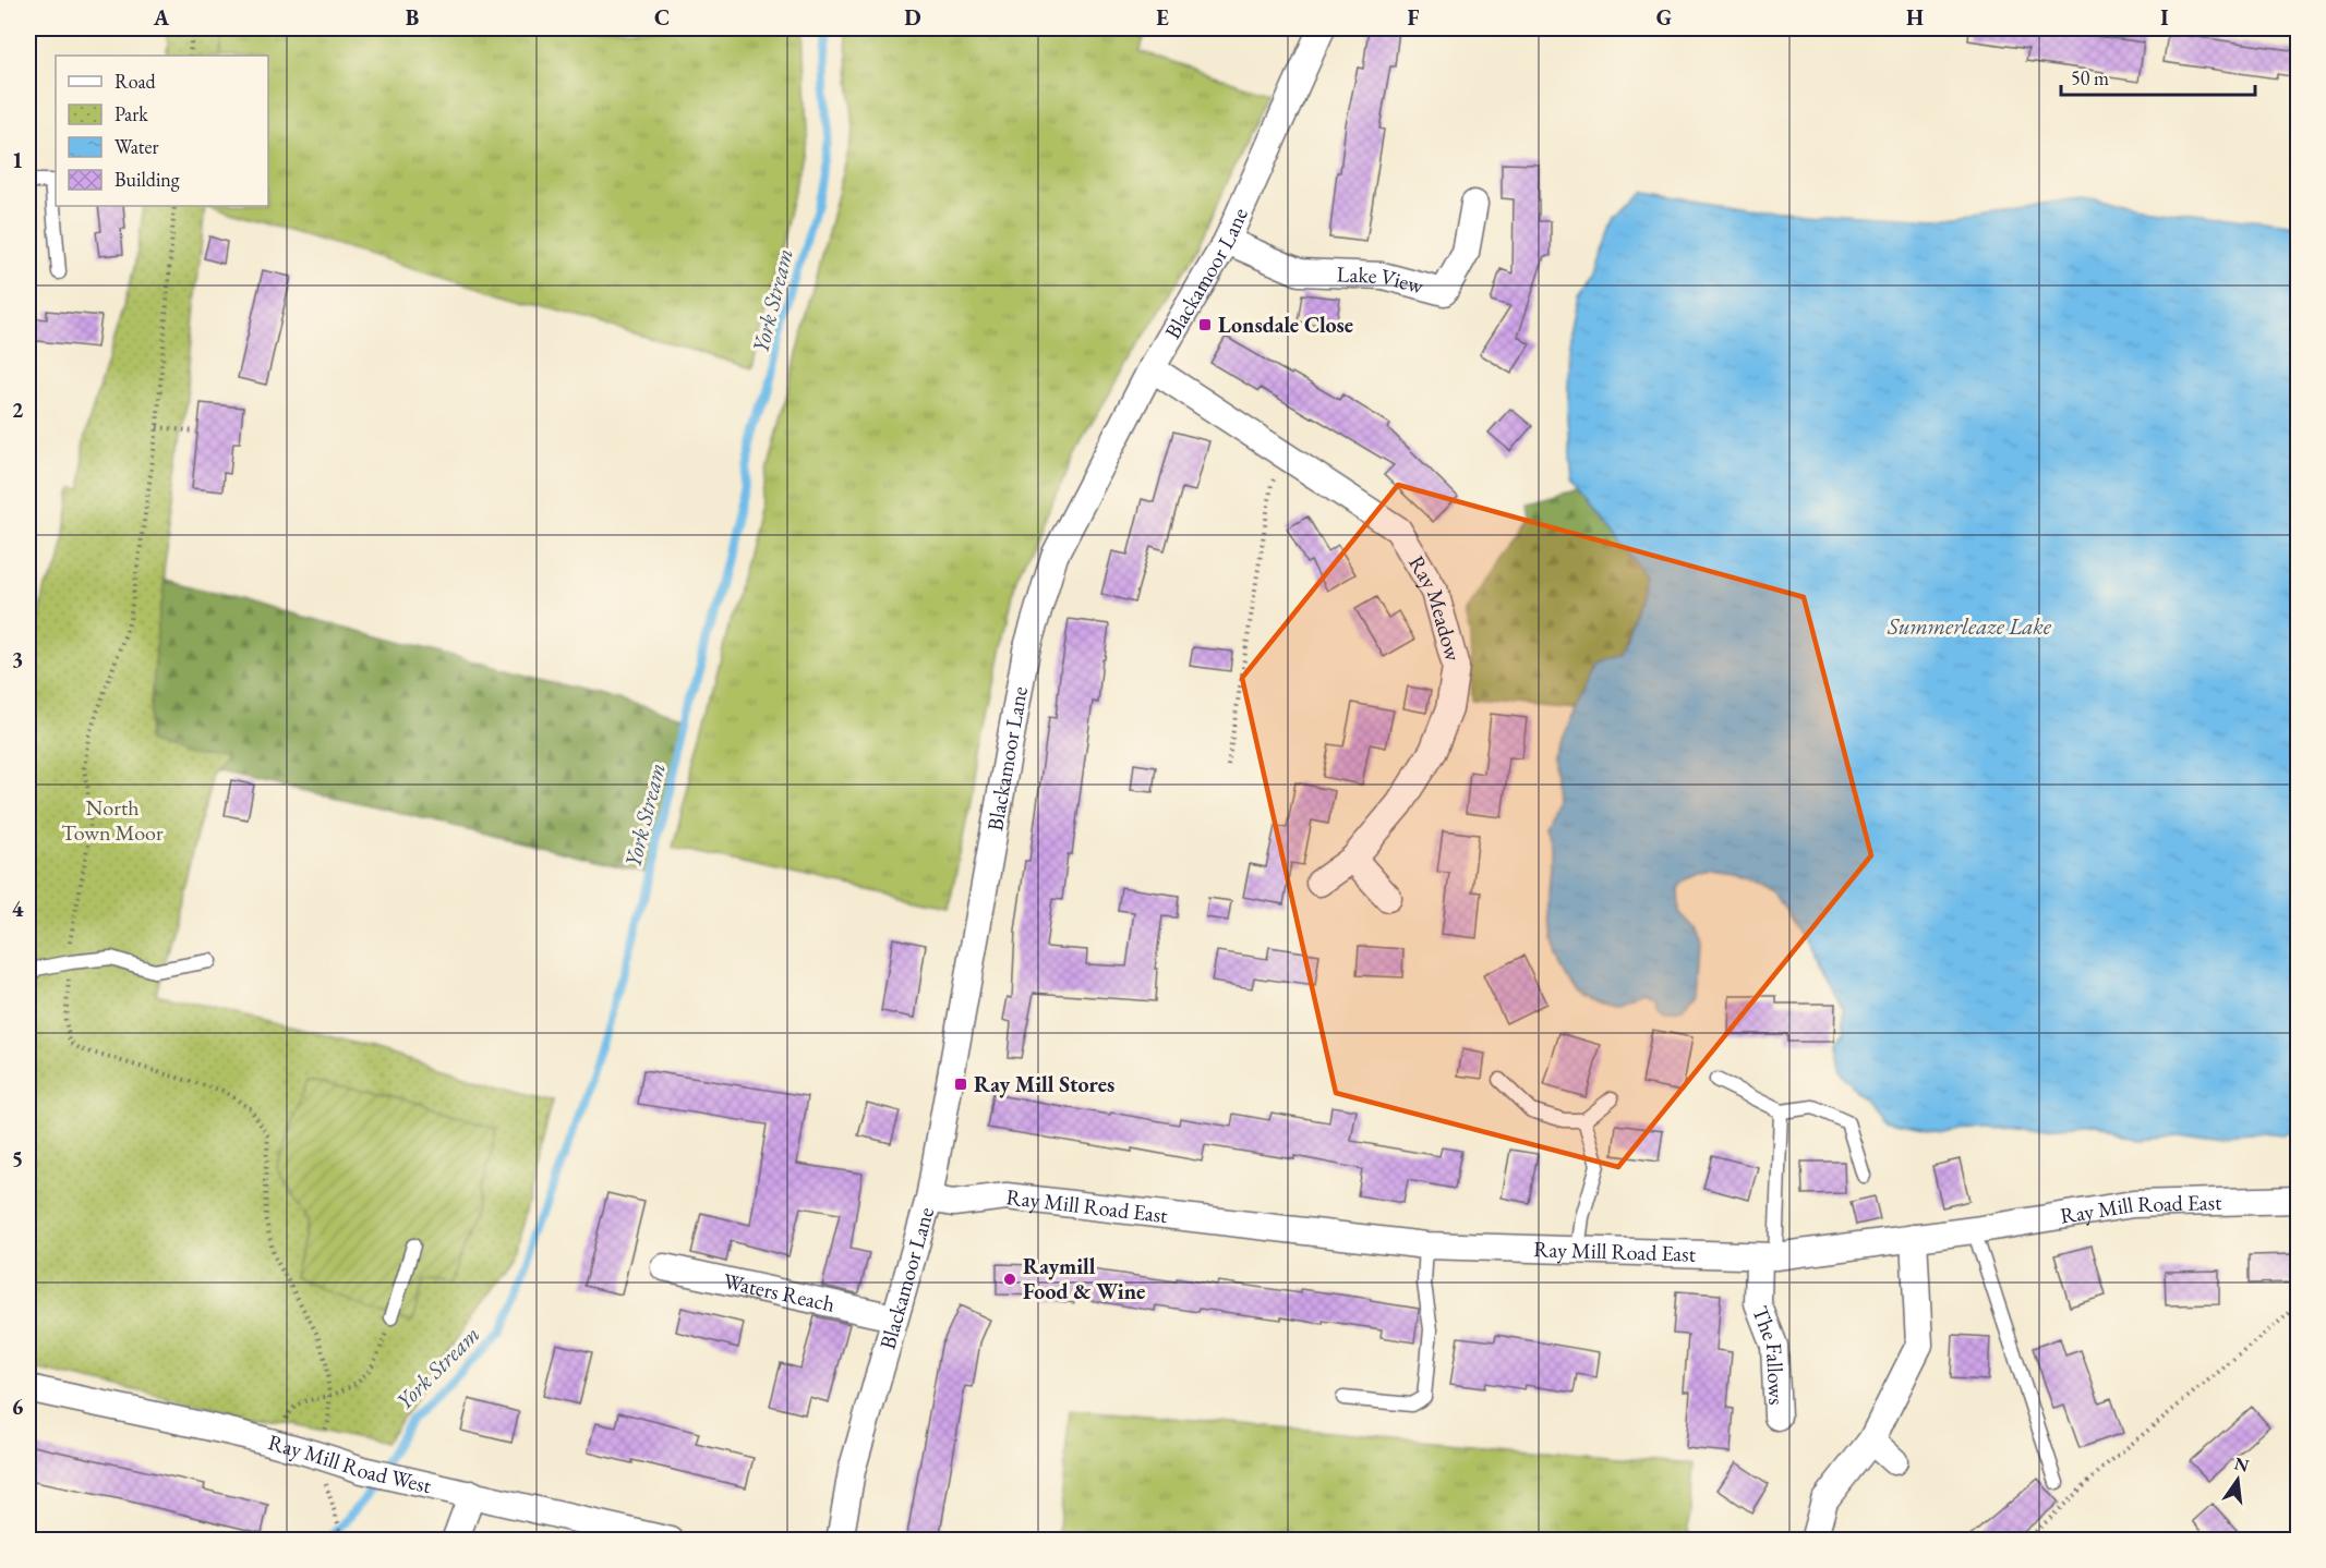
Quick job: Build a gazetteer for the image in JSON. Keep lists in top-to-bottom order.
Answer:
{
  "streets": {
    "street": [
      "Blackamoor Lane",
      "Lake View",
      "Ray Meadow",
      "Ray Mill Road East",
      "Waters Reach",
      "The Fallows",
      "Ray Mill Road West"
    ]
  },
  "crossings": [
    ["Blackamoor Lane", "Lake View"],
    ["Blackamoor Lane", "Ray Mill Road East"],
    ["Blackamoor Lane", "Waters Reach"],
    ["Ray Mill Road East", "The Fallows"]
  ],
  "water": ["York Stream", "Summerleaze Lake"],
  "parks": ["North Town Moor"],
  "places": {
    "transit": ["Lonsdale Close", "Ray Mill Stores"],
    "other": ["Raymill Food & Wine"]
  },
  "legend": [
    "Road",
    "Park",
    "Water",
    "Building"
  ],
  "scale_bar": "50 m",
  "north": "top",
  "grid": {
    "columns": [
      "A",
      "B",
      "C",
      "D",
      "E",
      "F",
      "G",
      "H",
      "I"
    ],
    "rows": [
      "1",
      "2",
      "3",
      "4",
      "5",
      "6"
    ]
  }
}
